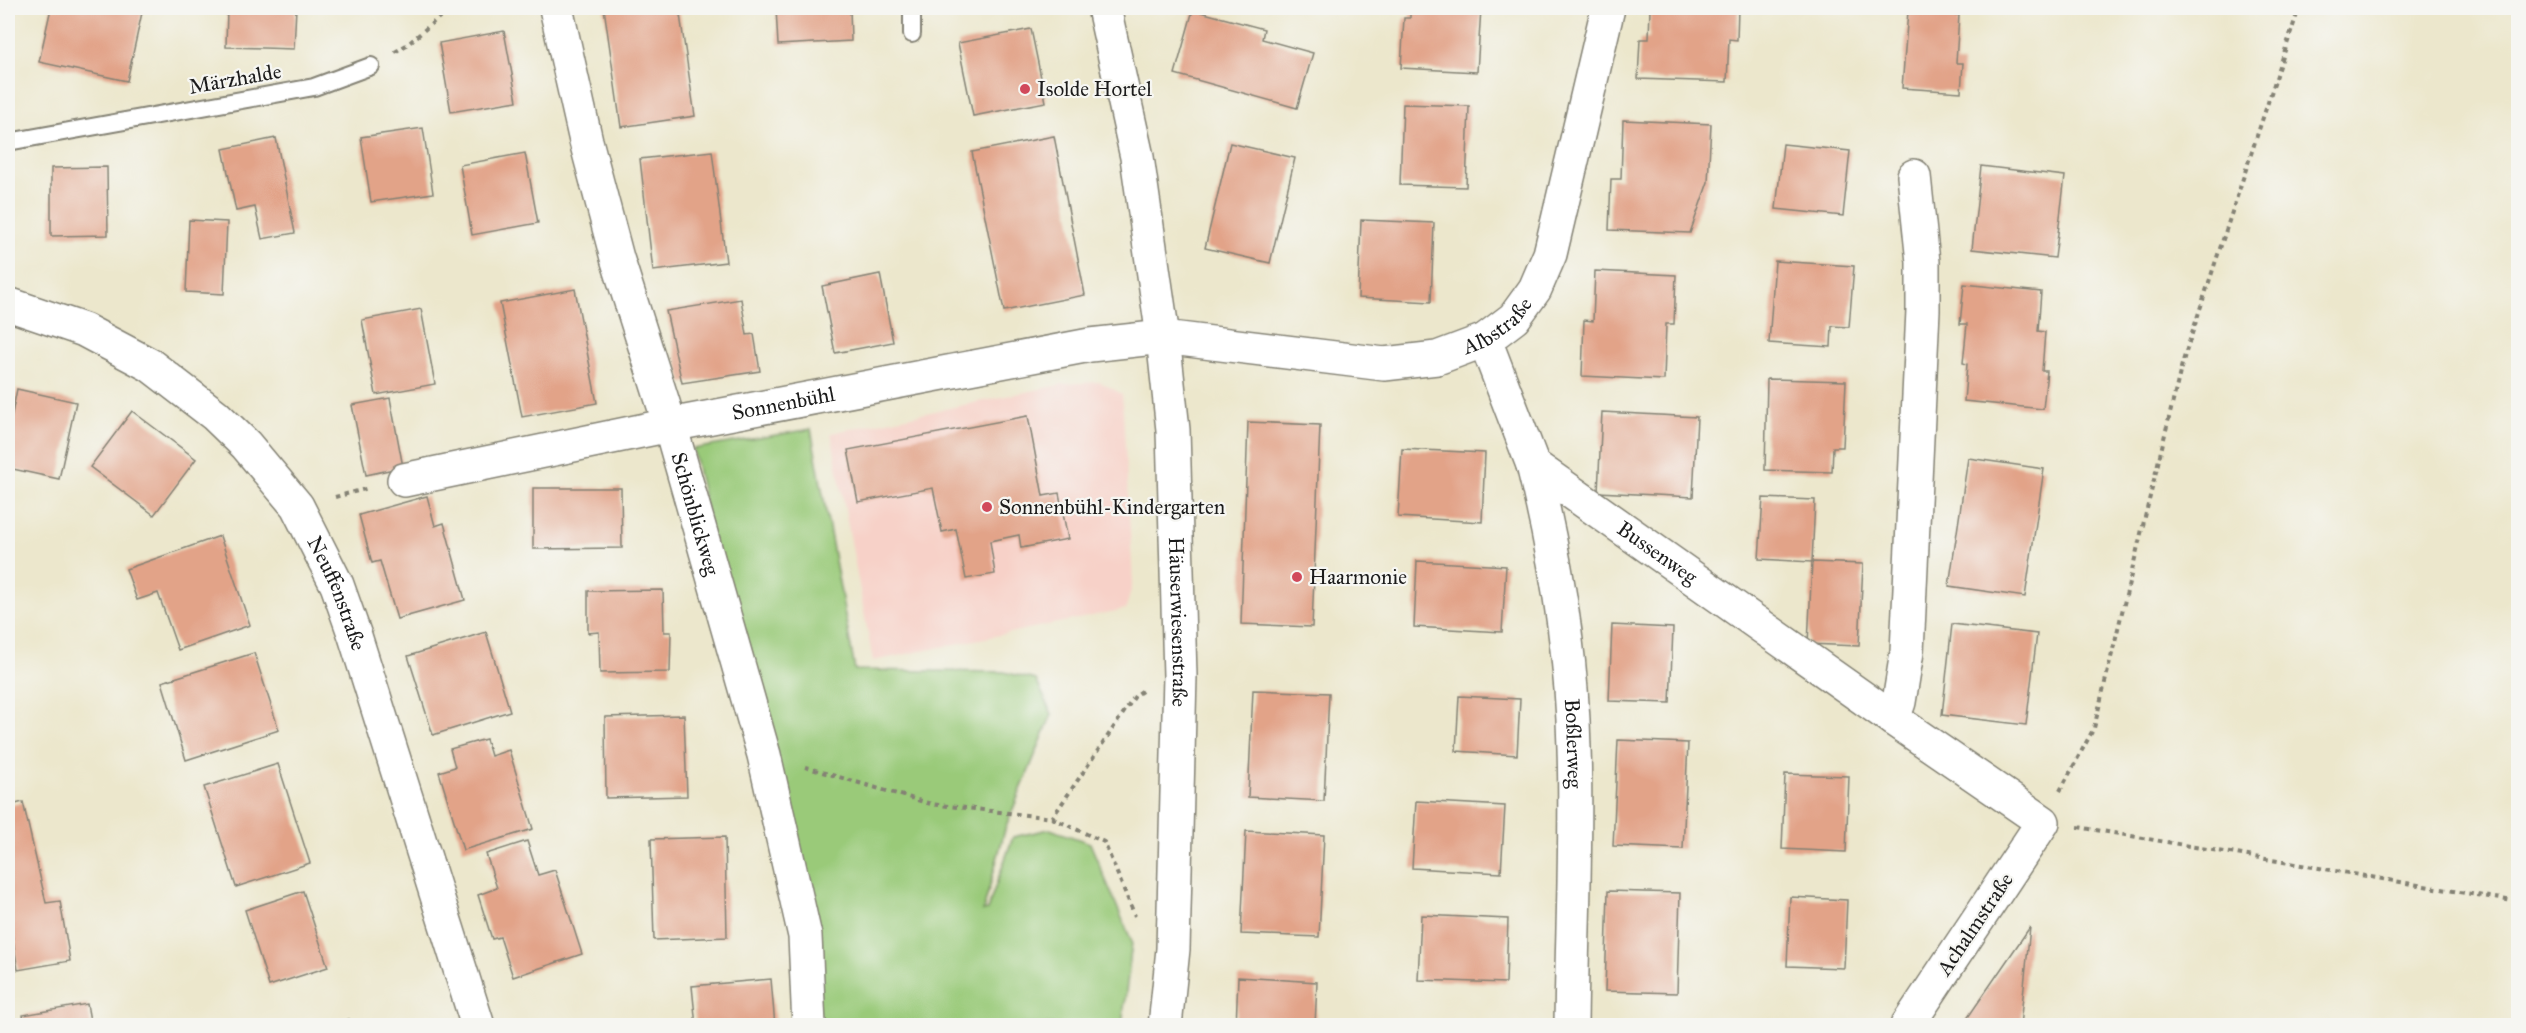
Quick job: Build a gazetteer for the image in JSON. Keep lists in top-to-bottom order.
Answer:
{
  "streets": {
    "street": [
      "Albstraße",
      "Sonnenbühl",
      "Schönblickweg",
      "Bussenweg",
      "Neuffenstraße",
      "Häuserwiesenstraße",
      "Boßlerweg",
      "Achalmstraße"
    ],
    "lane": ["Märzhalde"]
  },
  "crossings": [
    ["Albstraße", "Sonnenbühl"],
    ["Albstraße", "Häuserwiesenstraße"],
    ["Sonnenbühl", "Schönblickweg"],
    ["Sonnenbühl", "Häuserwiesenstraße"],
    ["Bussenweg", "Boßlerweg"],
    ["Bussenweg", "Achalmstraße"]
  ],
  "places": ["Isolde Hortel", "Sonnenbühl-Kindergarten", "Haarmonie"]
}
